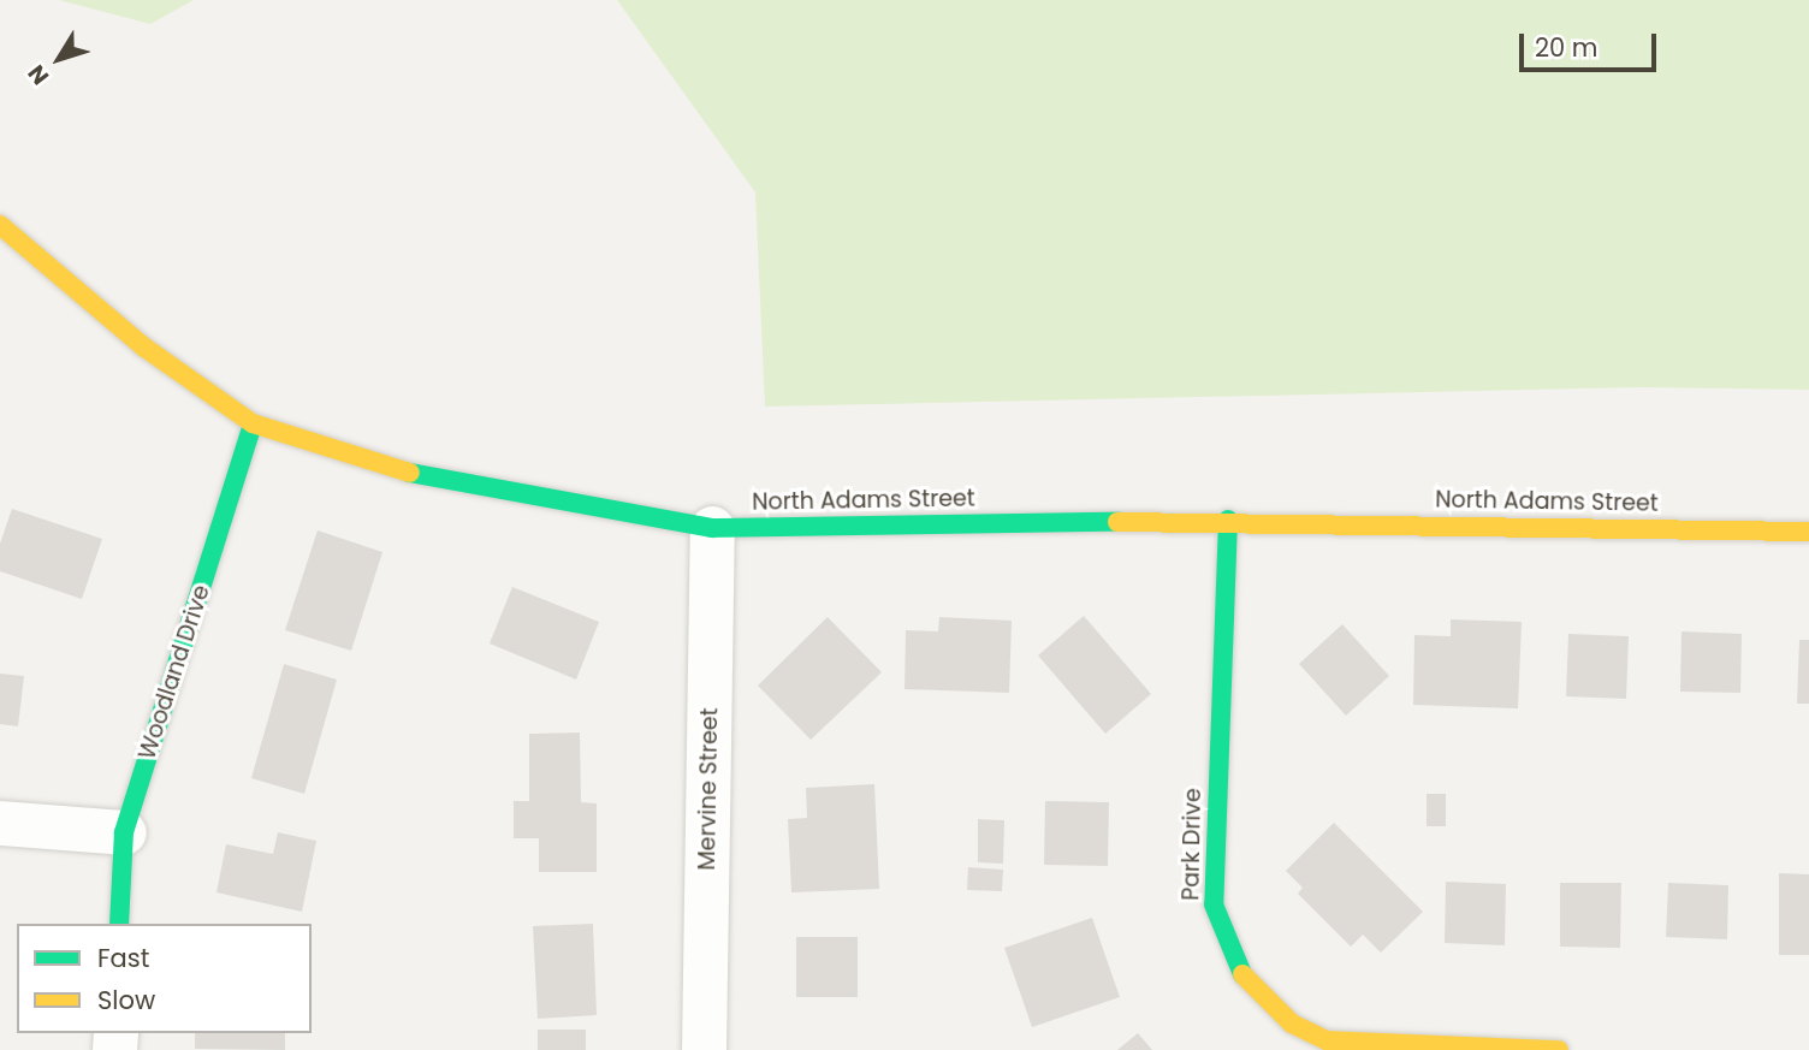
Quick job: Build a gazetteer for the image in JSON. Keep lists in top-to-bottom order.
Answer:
{
  "streets": {
    "street": [
      "North Adams Street",
      "Woodland Drive",
      "Mervine Street",
      "Park Drive"
    ]
  },
  "crossings": [
    ["North Adams Street", "Woodland Drive"],
    ["North Adams Street", "Mervine Street"],
    ["North Adams Street", "Park Drive"]
  ],
  "legend": ["Fast", "Slow"],
  "scale_bar": "20 m",
  "north": "bottom left"
}
